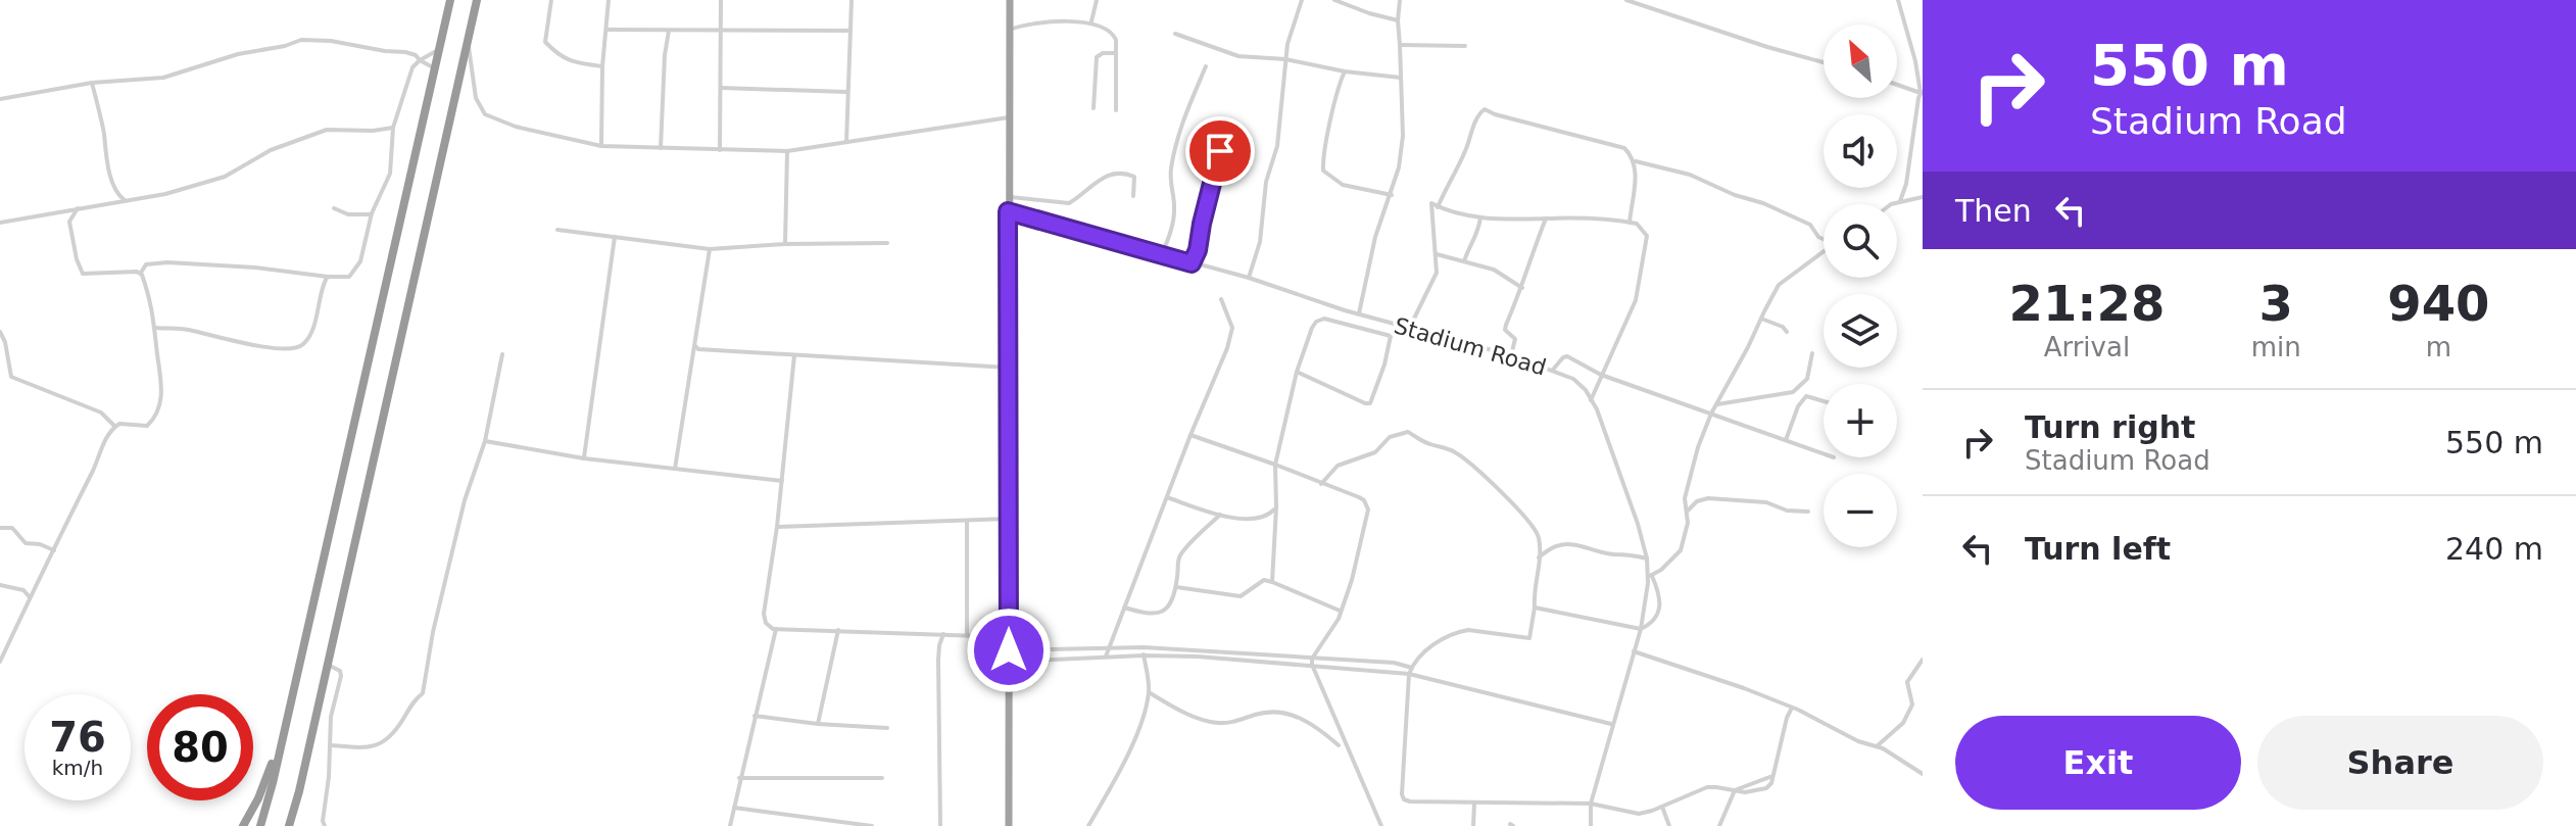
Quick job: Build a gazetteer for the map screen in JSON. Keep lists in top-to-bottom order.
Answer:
{
  "streets": {
    "street": ["Stadium Road"]
  },
  "north": "top left",
  "page": {
    "turn": ["550 m", "Stadium Road"],
    "map_buttons": ["+", "−"],
    "then": "Then",
    "eta": [
      "21:28",
      "Arrival",
      "3",
      "min",
      "940",
      "m"
    ],
    "list": [
      {
        "name": "Turn right",
        "note": "Stadium Road",
        "value": "550 m"
      },
      {
        "name": "Turn left",
        "value": "240 m"
      }
    ],
    "speed": "76 km/h",
    "limit": "80",
    "buttons": ["Exit", "Share"]
  }
}
